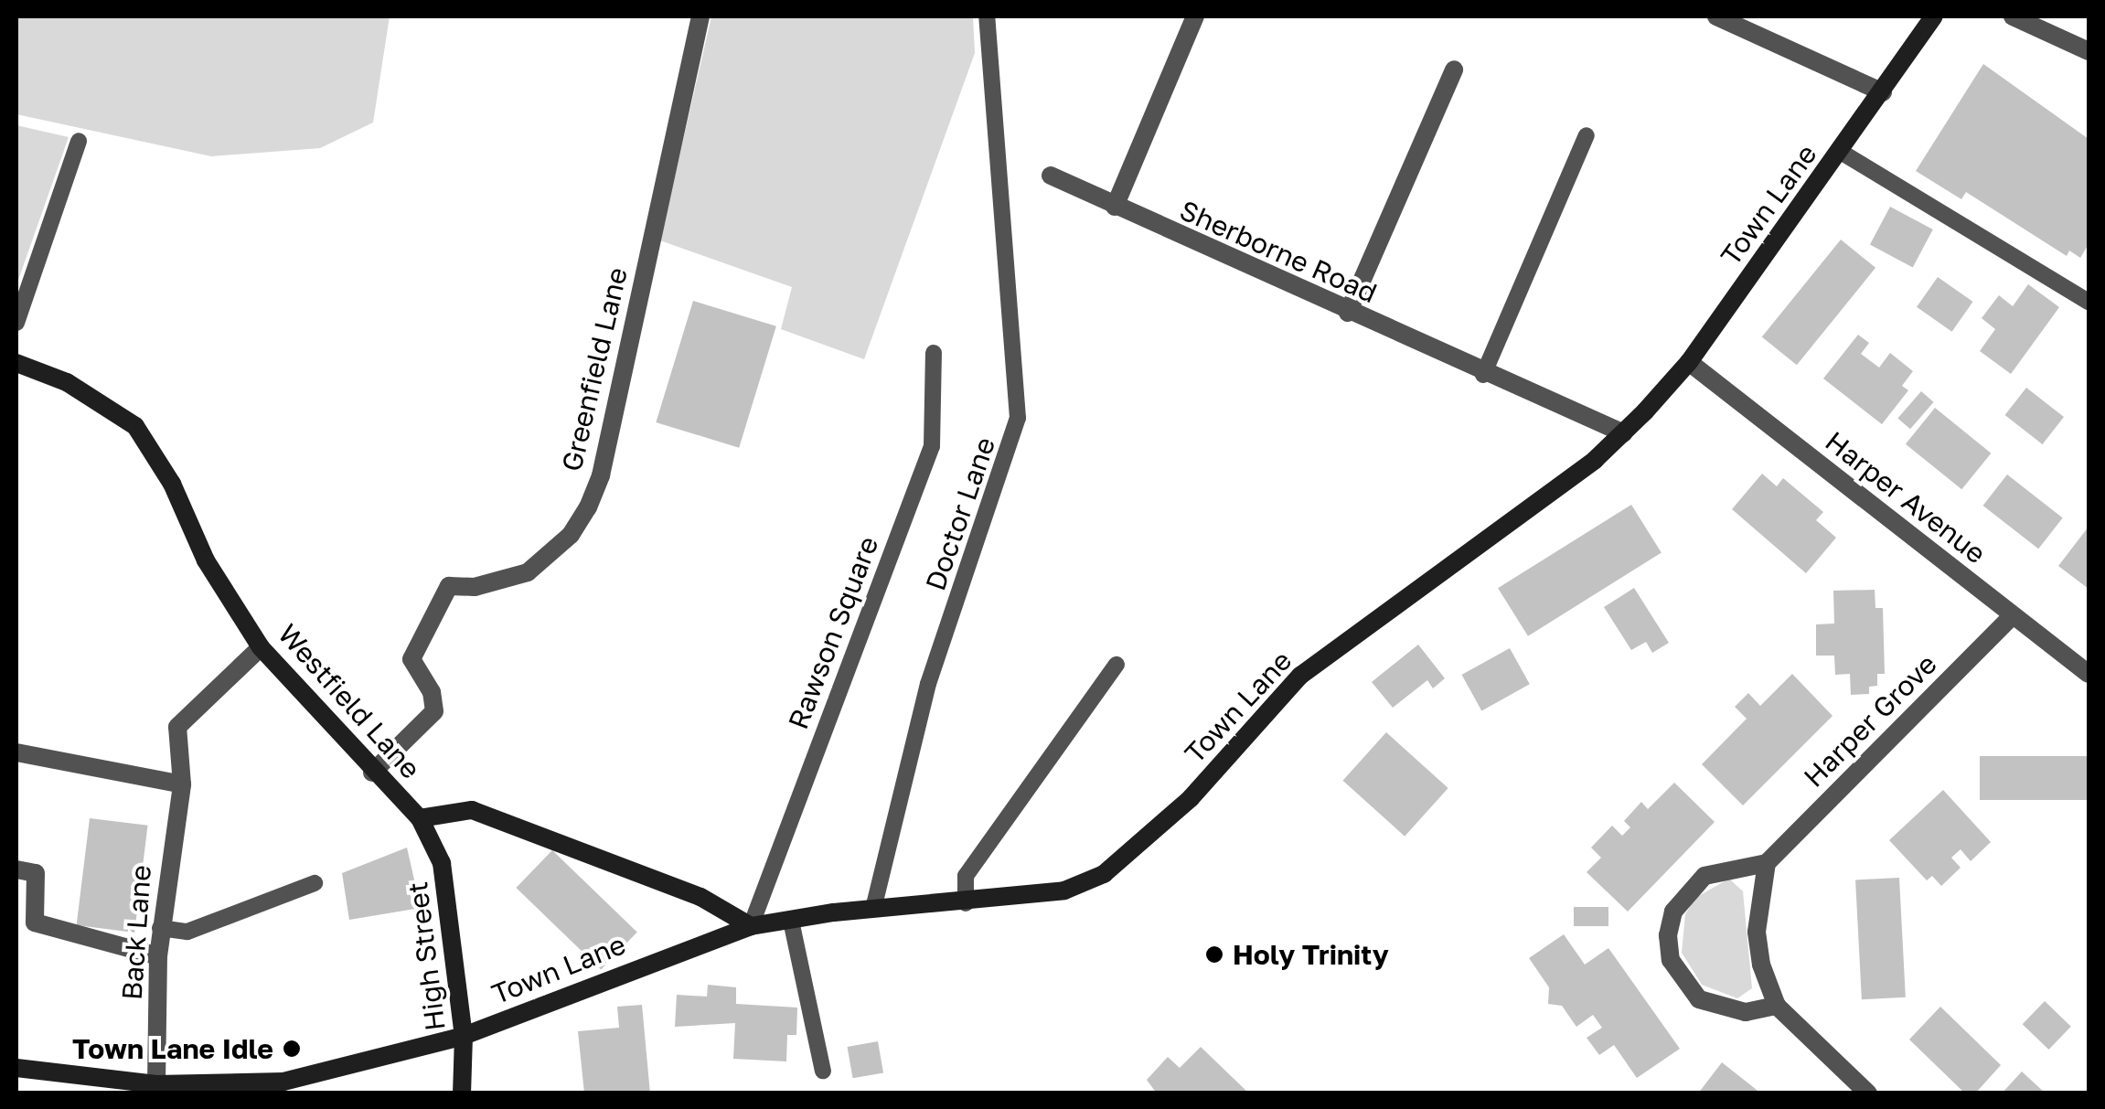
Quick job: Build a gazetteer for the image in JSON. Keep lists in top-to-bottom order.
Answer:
{
  "streets": {
    "street": [
      "Town Lane",
      "Sherborne Road",
      "Greenfield Lane",
      "Harper Avenue",
      "Westfield Lane",
      "Harper Grove",
      "Back Lane",
      "High Street"
    ],
    "lane": ["Doctor Lane", "Rawson Square"]
  },
  "crossings": [
    ["Town Lane", "Sherborne Road"],
    ["Town Lane", "Harper Avenue"],
    ["Town Lane", "Doctor Lane"],
    ["Town Lane", "Rawson Square"],
    ["Town Lane", "Westfield Lane"],
    ["Town Lane", "Back Lane"],
    ["Town Lane", "High Street"],
    ["Greenfield Lane", "Westfield Lane"],
    ["Harper Avenue", "Harper Grove"],
    ["Rawson Square", "Westfield Lane"],
    ["Westfield Lane", "Back Lane"],
    ["Westfield Lane", "High Street"]
  ],
  "places": ["Holy Trinity", "Town Lane Idle"]
}
